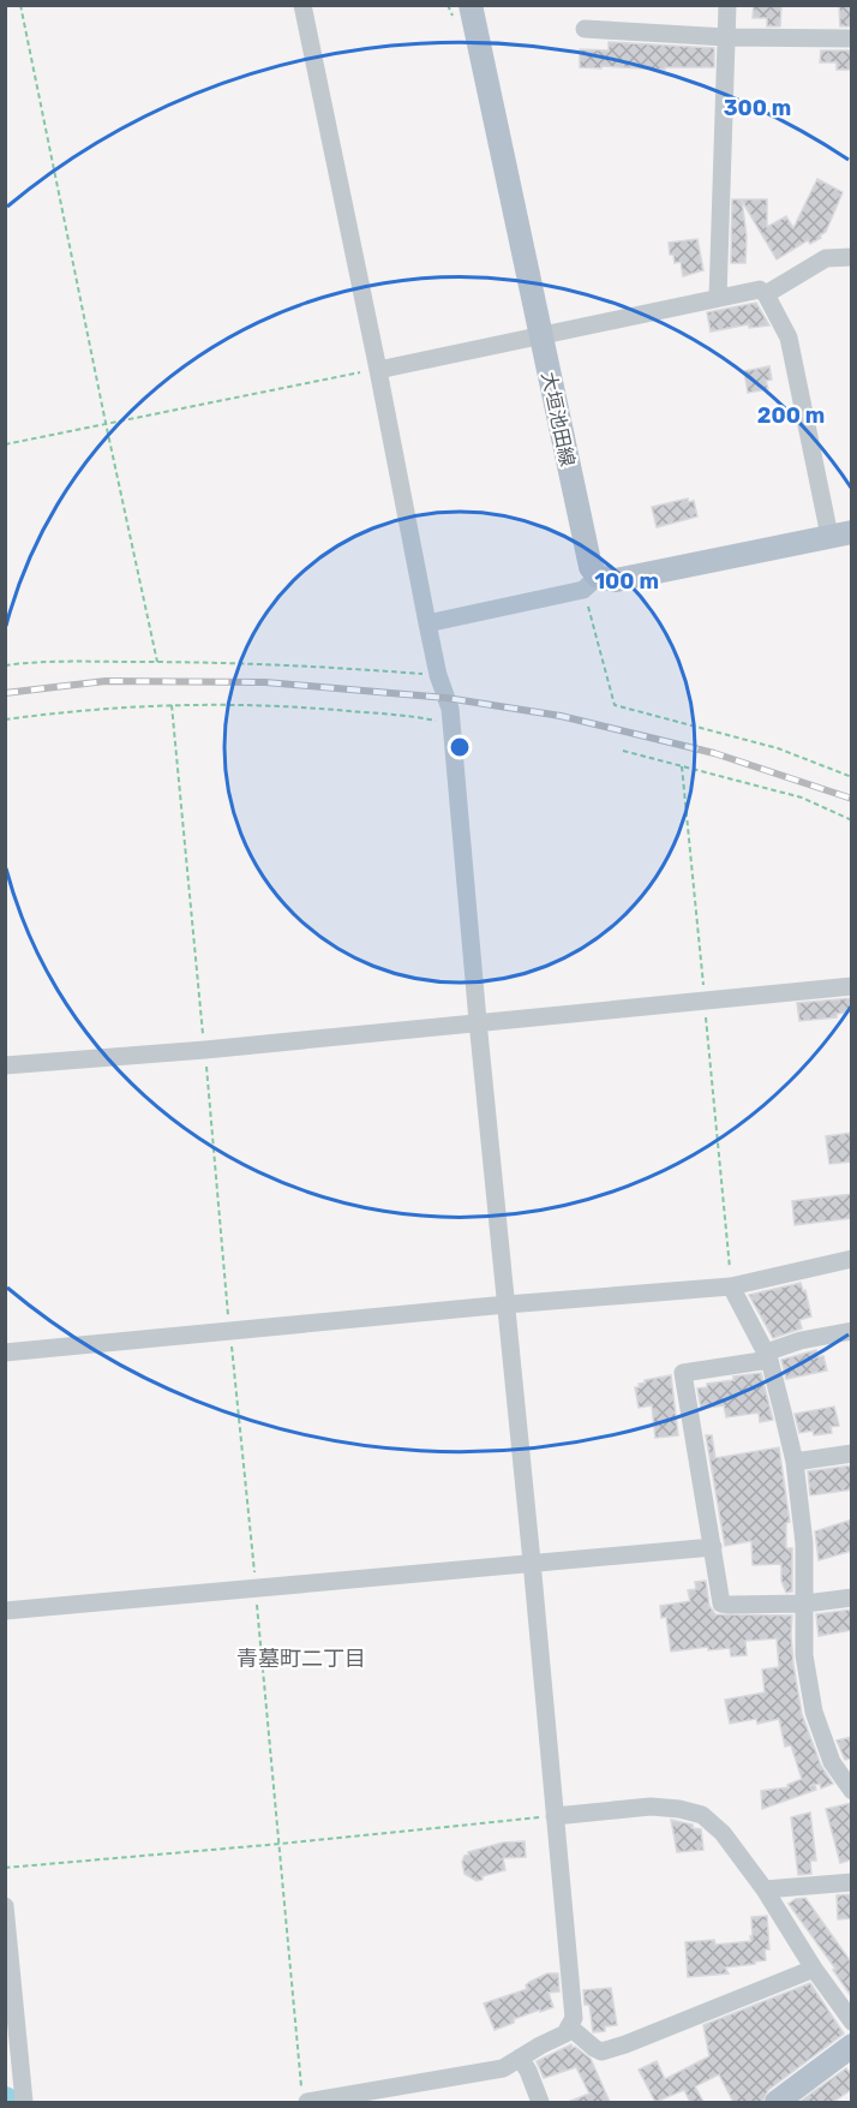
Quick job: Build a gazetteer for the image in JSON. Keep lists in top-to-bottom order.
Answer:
{
  "streets": {
    "main road": ["大垣池田線"]
  },
  "districts": ["青墓町二丁目"],
  "rings": ["300 m", "200 m", "100 m"]
}
